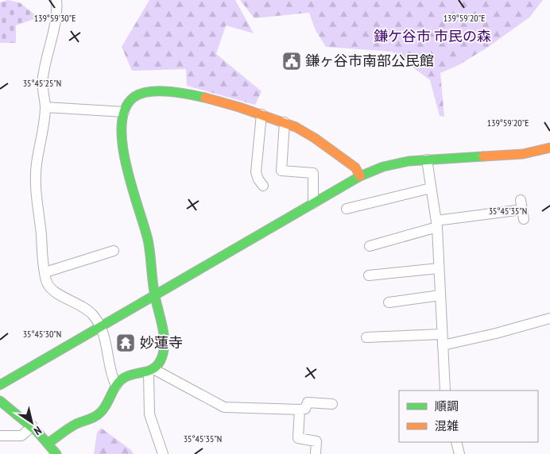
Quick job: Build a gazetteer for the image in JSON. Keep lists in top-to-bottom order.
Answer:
{
  "parks": ["鎌ケ谷市 市民の森"],
  "places": {
    "public building": ["鎌ヶ谷市南部公民館"],
    "temple": ["妙蓮寺"]
  },
  "legend": ["順調", "混雑"],
  "north": "bottom right",
  "coordinates": [
    "139°59'30\"E",
    "139°59'20\"E",
    "35°45'25\"N",
    "35°45'35\"N",
    "35°45'30\"N"
  ]
}
